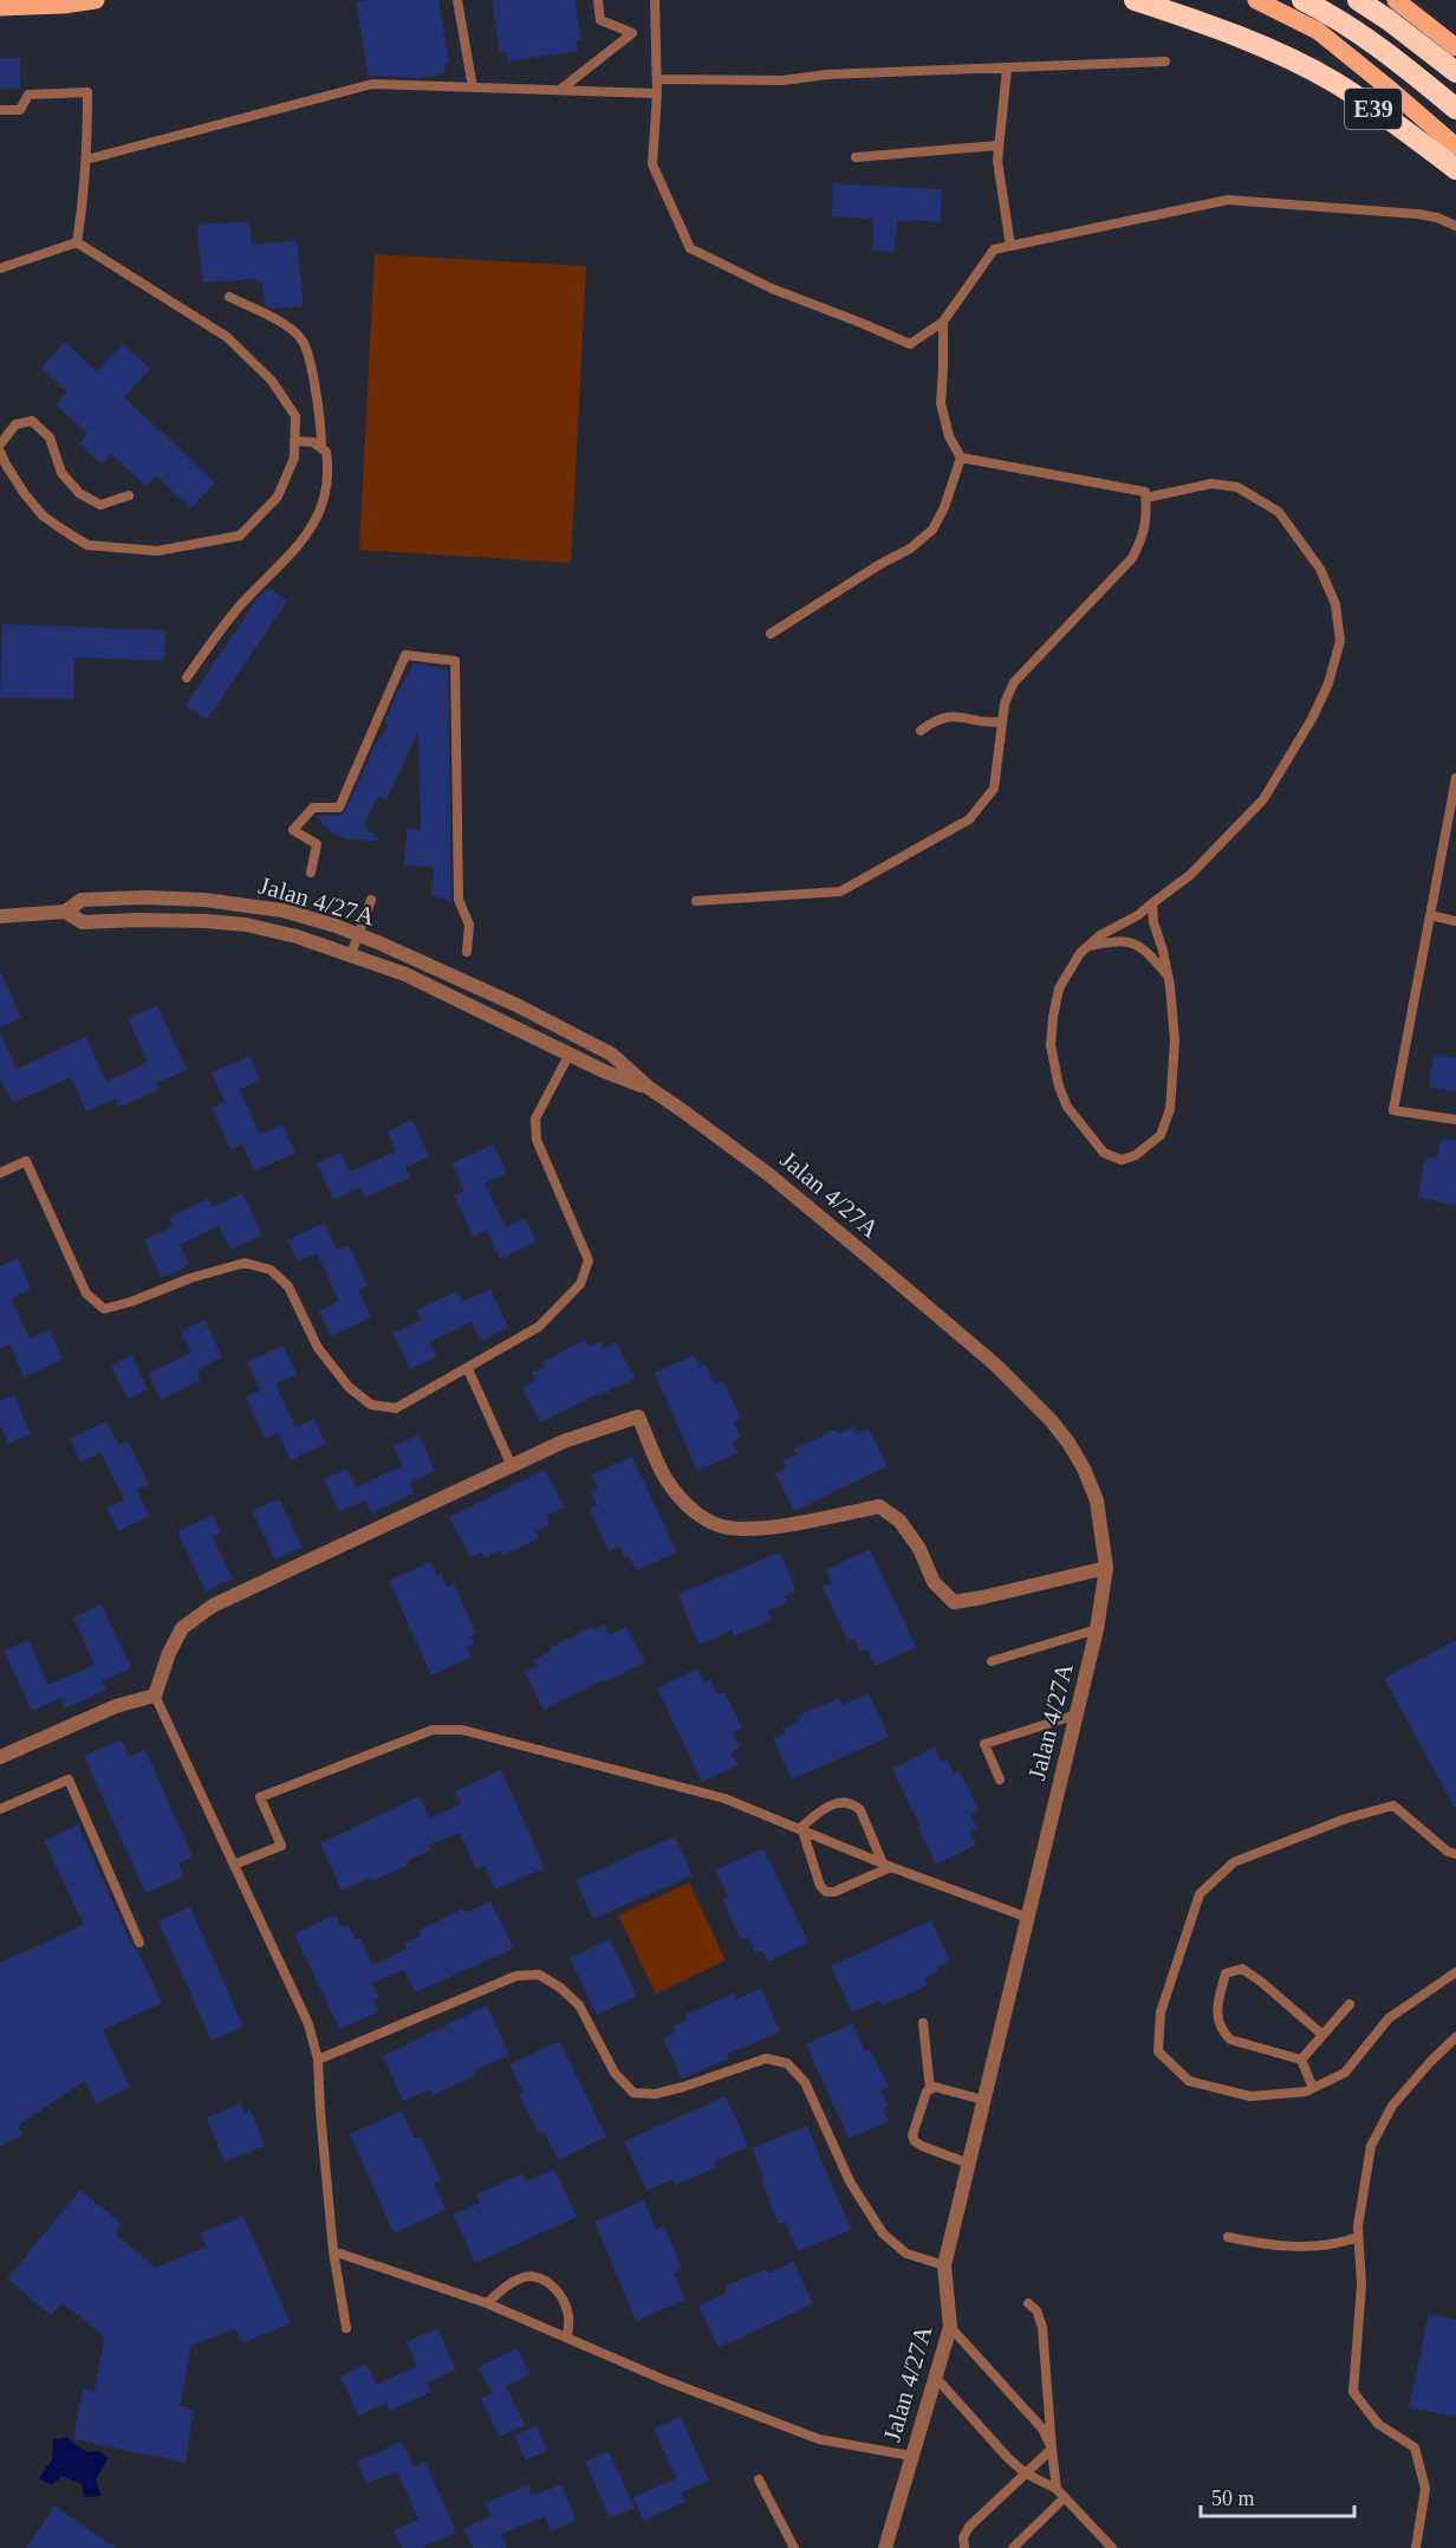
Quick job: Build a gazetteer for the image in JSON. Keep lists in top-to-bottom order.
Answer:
{
  "streets": {
    "highway": ["E39"],
    "street": ["Jalan 4/27A"]
  },
  "scale_bar": "50 m"
}
